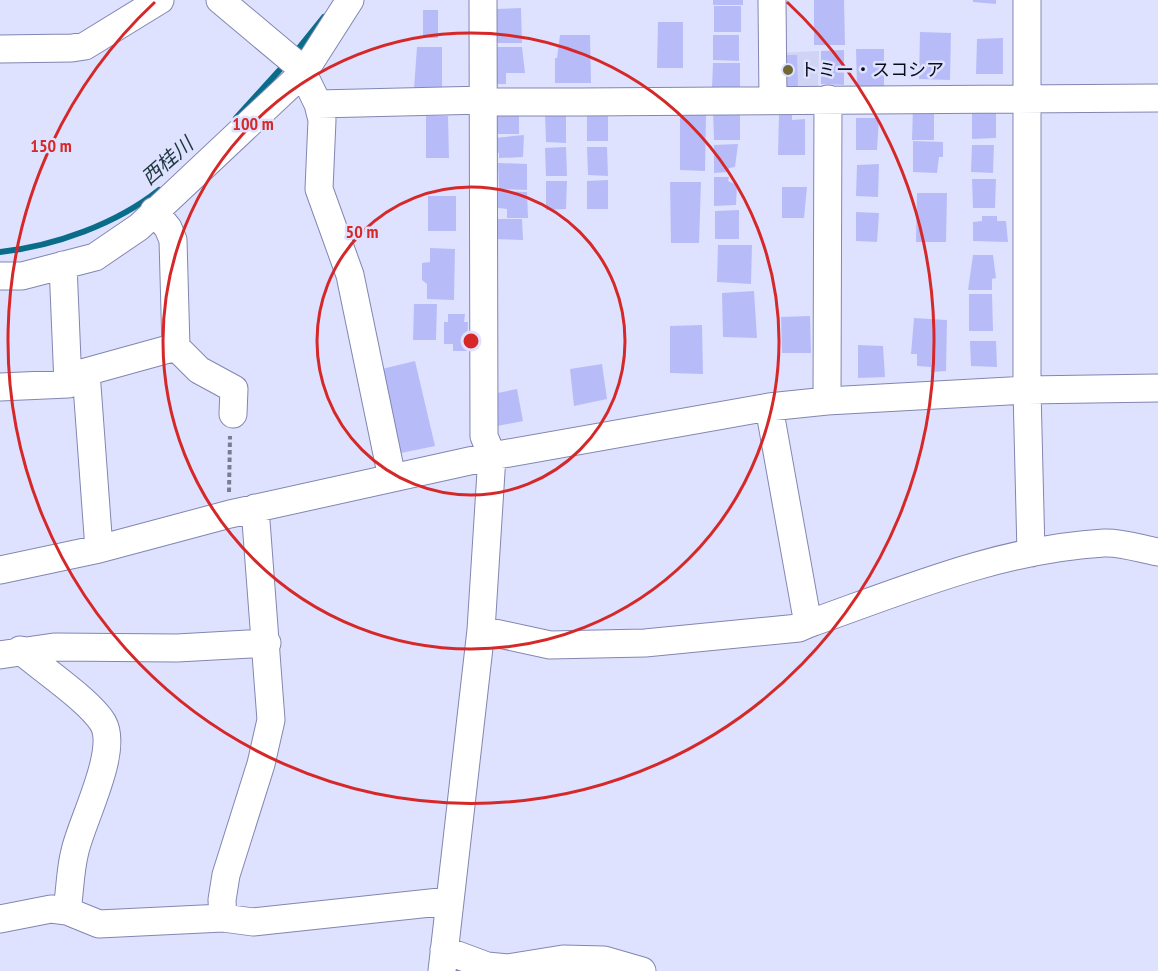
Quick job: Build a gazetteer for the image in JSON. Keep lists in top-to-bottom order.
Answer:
{
  "water": ["西桂川"],
  "places": ["トミー・スコシア"],
  "rings": ["100 m", "150 m", "50 m"]
}
